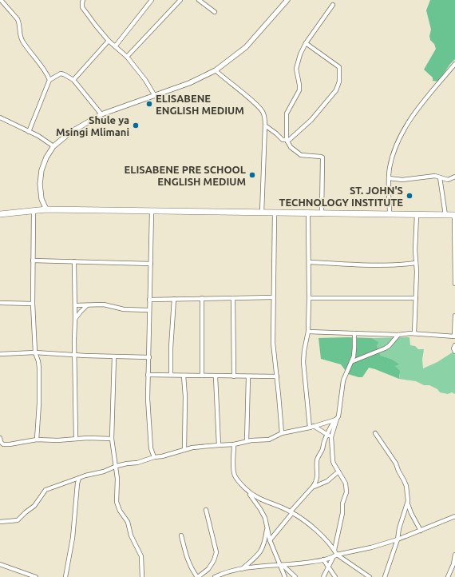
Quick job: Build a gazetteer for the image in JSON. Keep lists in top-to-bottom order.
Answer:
{
  "places": [
    "ELISABENE ENGLISH MEDIUM",
    "Shule ya Msingi Mlimani",
    "ELISABENE PRE SCHOOL ENGLISH MEDIUM",
    "ST. JOHN'S TECHNOLOGY INSTITUTE"
  ]
}
